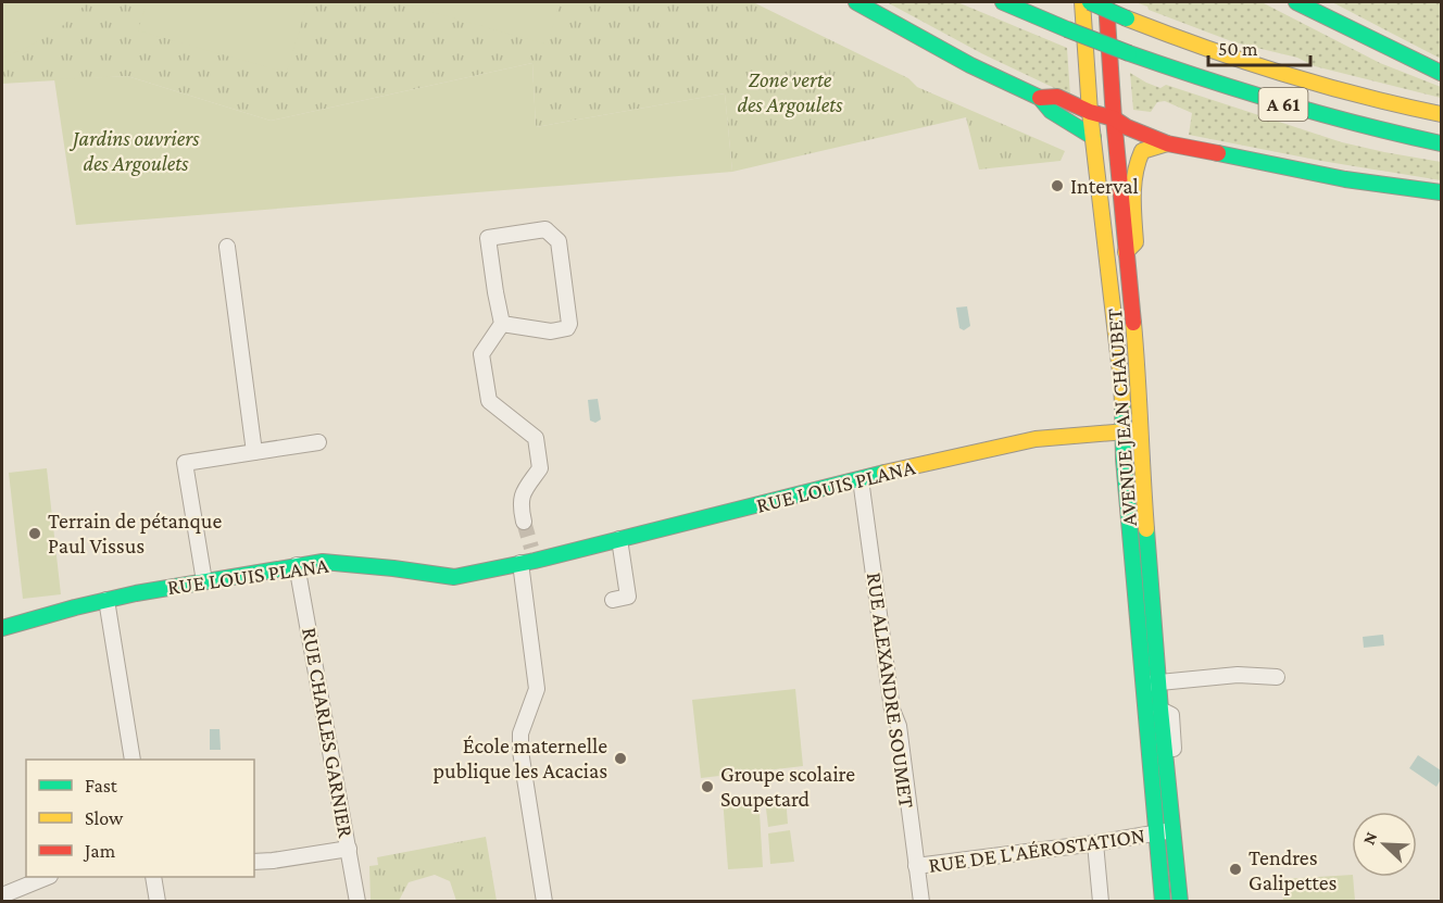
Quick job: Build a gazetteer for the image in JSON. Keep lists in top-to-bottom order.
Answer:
{
  "streets": {
    "main road": ["A 61", "AVENUE JEAN CHAUBET", "RUE LOUIS PLANA"],
    "street": ["RUE ALEXANDRE SOUMET", "RUE CHARLES GARNIER", "RUE DE L'AÉROSTATION"]
  },
  "crossings": [
    ["AVENUE JEAN CHAUBET", "RUE LOUIS PLANA"],
    ["AVENUE JEAN CHAUBET", "RUE DE L'AÉROSTATION"],
    ["RUE LOUIS PLANA", "RUE ALEXANDRE SOUMET"],
    ["RUE LOUIS PLANA", "RUE CHARLES GARNIER"],
    ["RUE ALEXANDRE SOUMET", "RUE DE L'AÉROSTATION"]
  ],
  "parks": ["Zone verte des Argoulets", "Jardins ouvriers des Argoulets"],
  "places": [
    "Interval",
    "Terrain de pétanque Paul Vissus",
    "École maternelle publique les Acacias",
    "Groupe scolaire Soupetard",
    "Tendres Galipettes"
  ],
  "legend": ["Fast", "Slow", "Jam"],
  "scale_bar": "50 m",
  "north": "top left"
}
